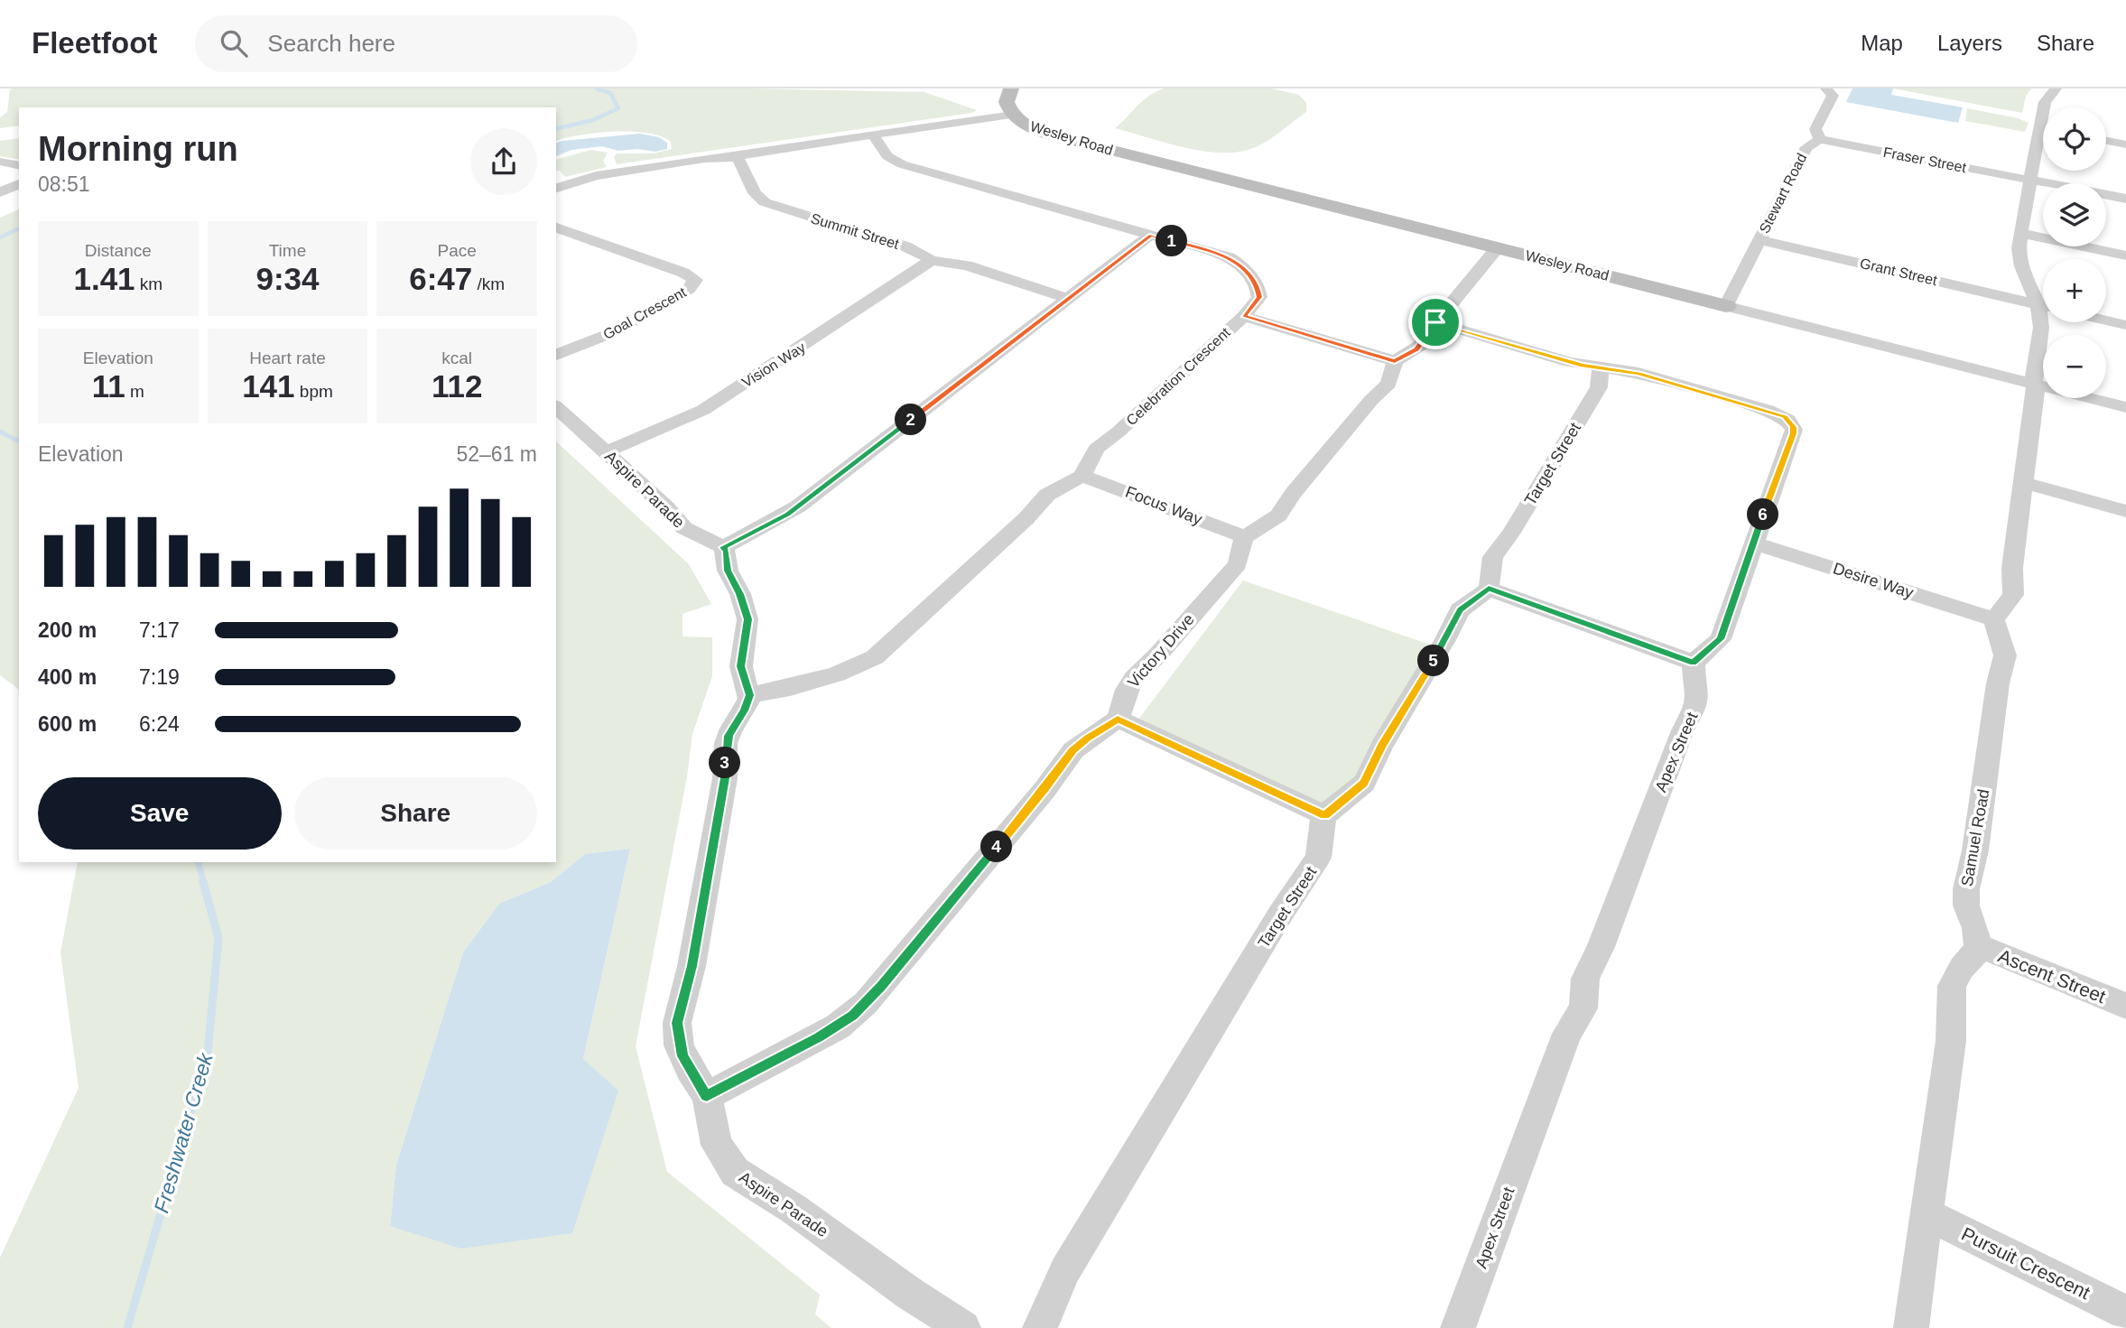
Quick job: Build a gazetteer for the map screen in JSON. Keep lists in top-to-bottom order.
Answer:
{
  "streets": {
    "street": [
      "Wesley Road",
      "Fraser Street",
      "Stewart Road",
      "Summit Street",
      "Grant Street",
      "Goal Crescent",
      "Vision Way",
      "Celebration Crescent",
      "Target Street",
      "Aspire Parade",
      "Focus Way",
      "Desire Way",
      "Victory Drive",
      "Apex Street",
      "Samuel Road",
      "Ascent Street",
      "Pursuit Crescent"
    ]
  },
  "crossings": [
    ["Wesley Road", "Stewart Road"],
    ["Fraser Street", "Stewart Road"],
    ["Stewart Road", "Grant Street"],
    ["Summit Street", "Vision Way"],
    ["Vision Way", "Aspire Parade"],
    ["Celebration Crescent", "Focus Way"],
    ["Focus Way", "Victory Drive"],
    ["Desire Way", "Samuel Road"],
    ["Samuel Road", "Ascent Street"]
  ],
  "water": ["Freshwater Creek"],
  "page": {
    "header": "Fleetfoot",
    "search": "Search here",
    "nav": ["Map", "Layers", "Share"],
    "map_buttons": ["+", "−"],
    "heading": ["Morning run", "08:51"],
    "stats": [
      ["Distance", "1.41 km"],
      ["Time", "9:34"],
      ["Pace", "6:47 /km"],
      ["Elevation", "11 m"],
      ["Heart rate", "141 bpm"],
      ["kcal", "112"]
    ],
    "pins": [
      "1",
      "2",
      "6",
      "5",
      "3",
      "4"
    ],
    "chart": ["Elevation", "52–61 m"],
    "list": [
      {
        "name": "200 m",
        "note": "7:17"
      },
      {
        "name": "400 m",
        "note": "7:19"
      },
      {
        "name": "600 m",
        "note": "6:24"
      }
    ],
    "buttons": ["Save", "Share"]
  }
}
